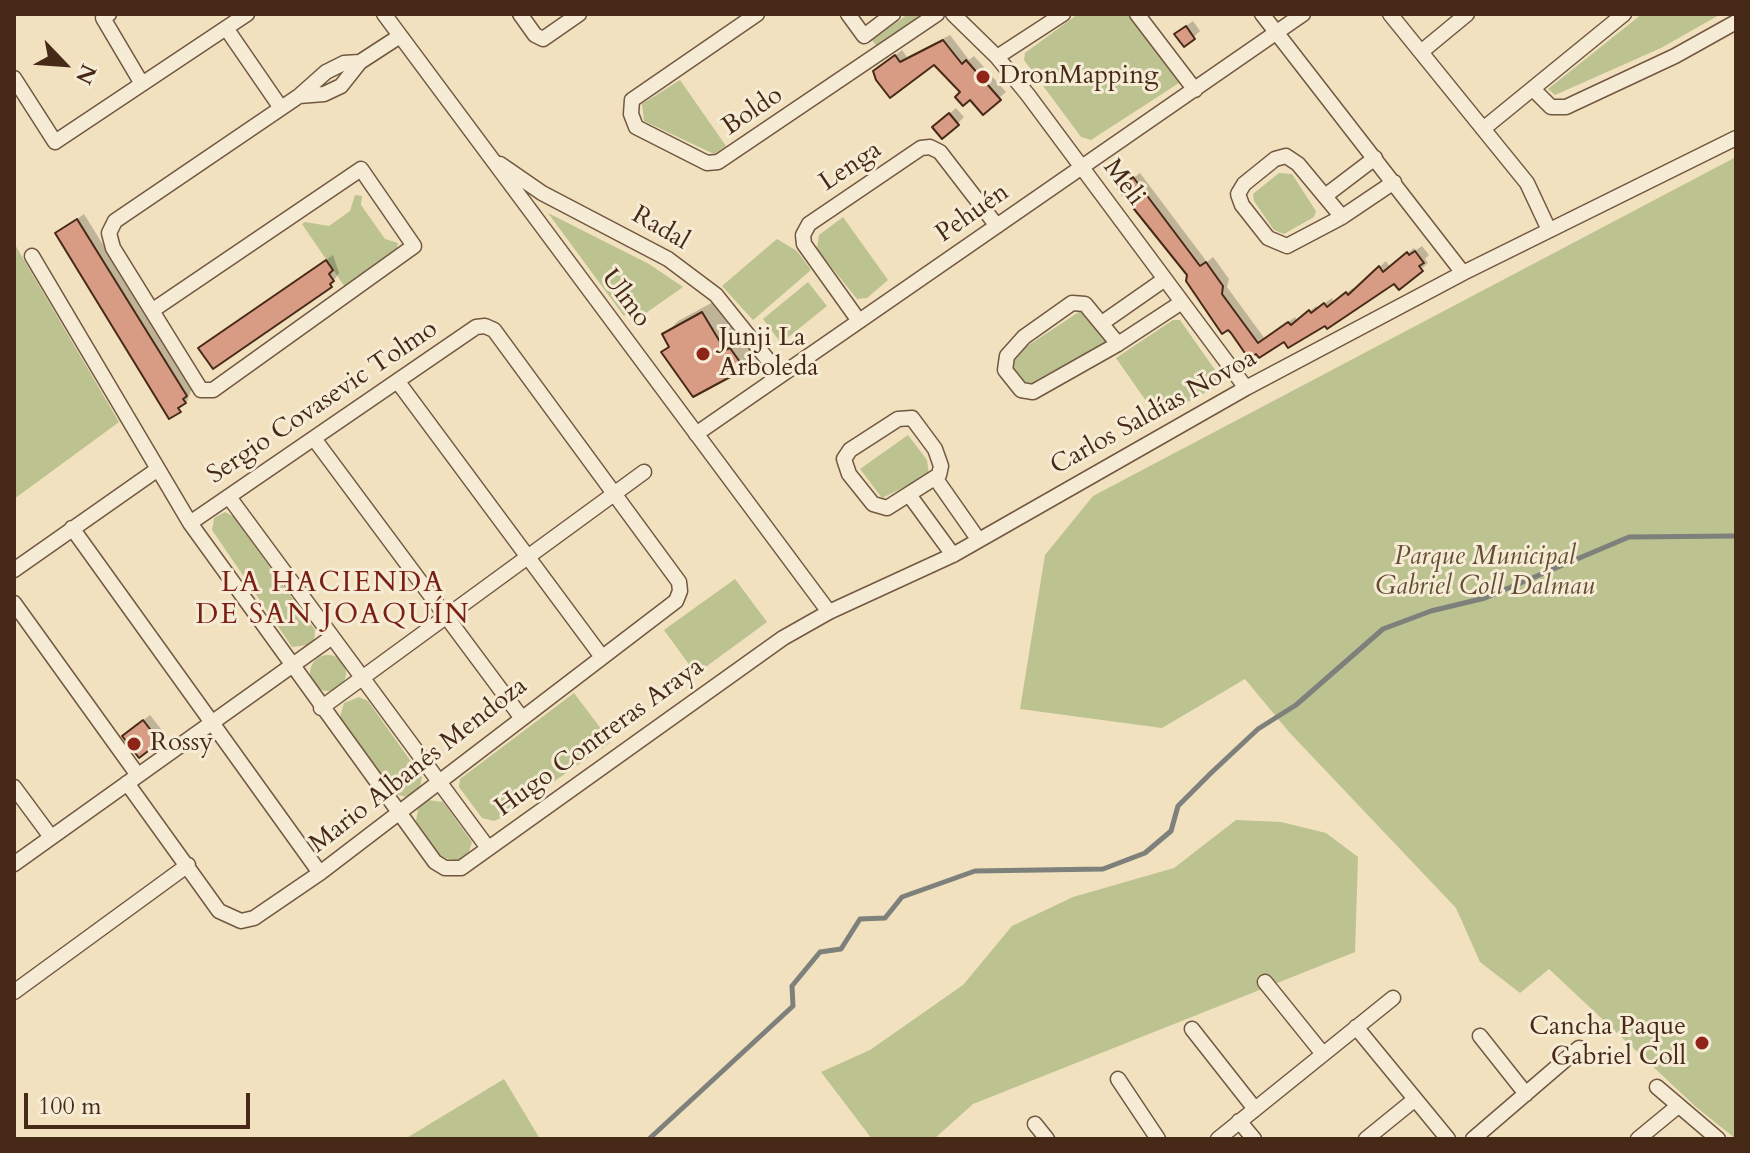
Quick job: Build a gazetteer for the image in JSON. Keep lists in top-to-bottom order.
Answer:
{
  "streets": {
    "street": [
      "Boldo",
      "Lenga",
      "Meli",
      "Pehuén",
      "Radal",
      "Ulmo",
      "Sergio Covasevic Tolmo",
      "Carlos Saldías Novoa",
      "Hugo Contreras Araya",
      "Mario Albanés Mendoza"
    ]
  },
  "crossings": [
    ["Lenga", "Pehuén"],
    ["Meli", "Pehuén"],
    ["Meli", "Carlos Saldías Novoa"],
    ["Pehuén", "Radal"],
    ["Pehuén", "Ulmo"],
    ["Radal", "Ulmo"],
    ["Ulmo", "Carlos Saldías Novoa"],
    ["Sergio Covasevic Tolmo", "Hugo Contreras Araya"],
    ["Sergio Covasevic Tolmo", "Mario Albanés Mendoza"],
    ["Carlos Saldías Novoa", "Hugo Contreras Araya"],
    ["Hugo Contreras Araya", "Mario Albanés Mendoza"]
  ],
  "districts": ["LA HACIENDA DE SAN JOAQUÍN"],
  "parks": ["Parque Municipal Gabriel Coll Dalmau"],
  "places": [
    "DronMapping",
    "Junji La Arboleda",
    "Rossy",
    "Cancha Paque Gabriel Coll"
  ],
  "scale_bar": "100 m",
  "north": "bottom right"
}
